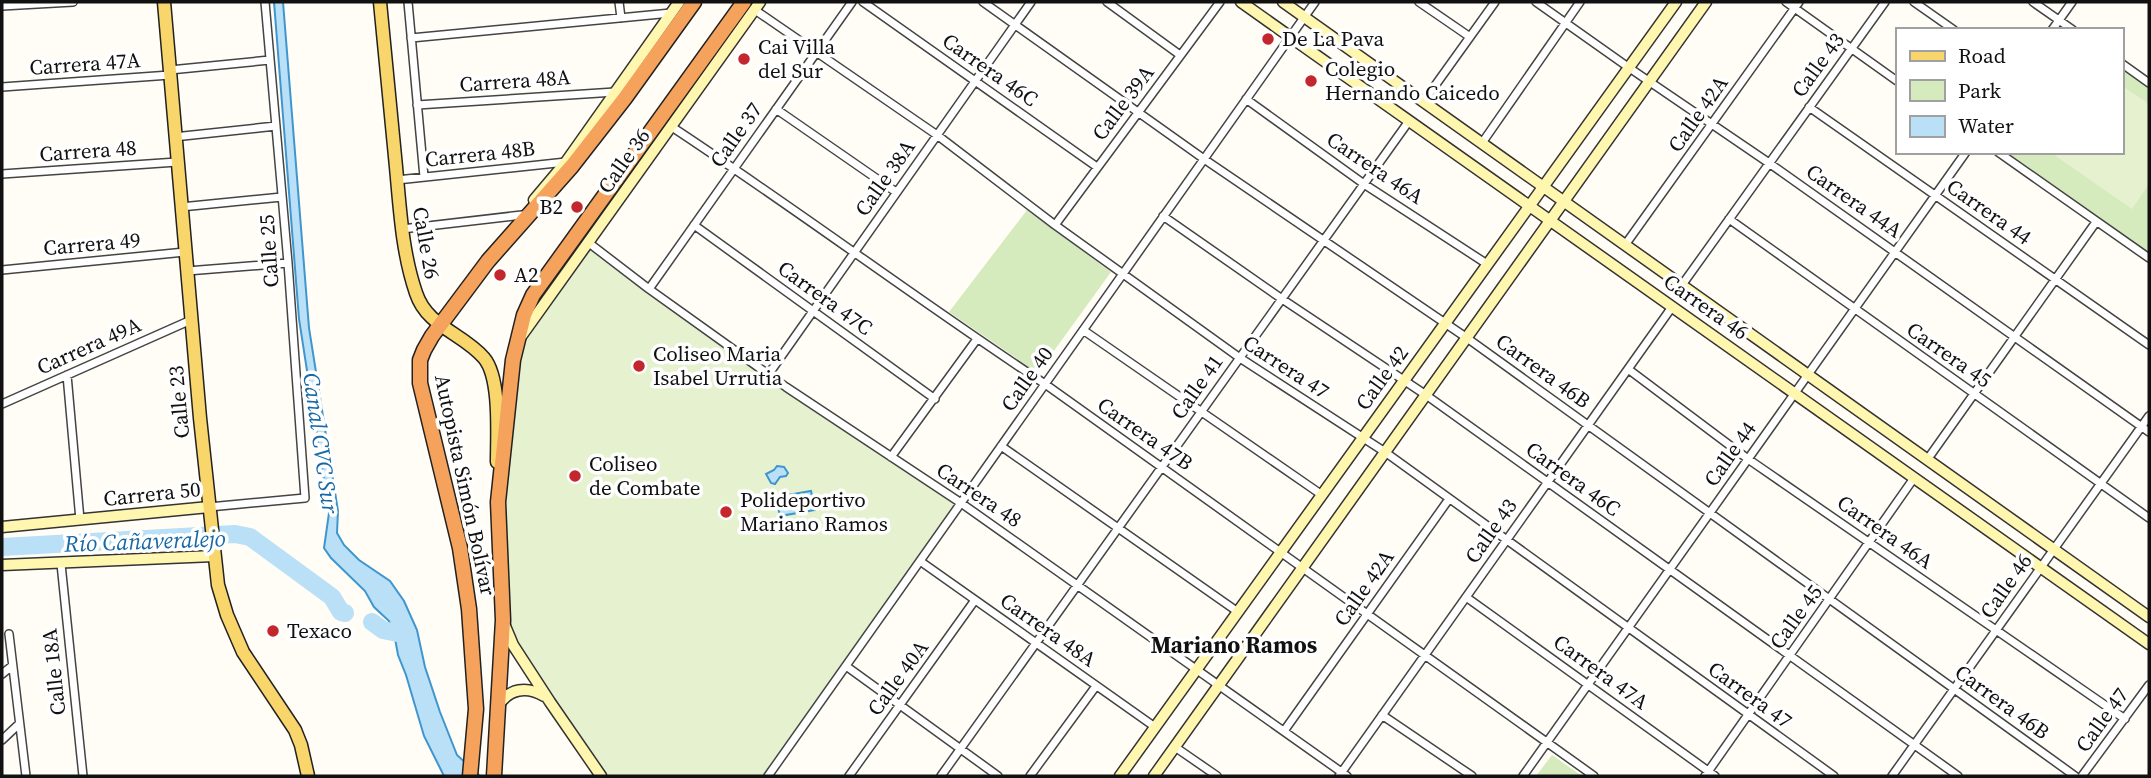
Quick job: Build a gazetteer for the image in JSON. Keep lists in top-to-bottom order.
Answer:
{
  "streets": {
    "highway": ["Autopista Simón Bolívar"],
    "main road": ["Calle 26", "Calle 23"],
    "street": [
      "Carrera 47A",
      "Calle 43",
      "Carrera 46C",
      "Carrera 48A",
      "Calle 39A",
      "Calle 42A",
      "Calle 37",
      "Carrera 48",
      "Carrera 48B",
      "Calle 36",
      "Carrera 46A",
      "Calle 38A",
      "Carrera 44A",
      "Carrera 44",
      "Carrera 49",
      "Calle 25",
      "Carrera 47C",
      "Carrera 46",
      "Carrera 49A",
      "Carrera 45",
      "Carrera 47",
      "Carrera 46B",
      "Calle 42",
      "Calle 40",
      "Calle 41",
      "Carrera 47B",
      "Calle 44",
      "Carrera 50",
      "Calle 46",
      "Calle 45",
      "Calle 18A",
      "Calle 40A",
      "Calle 47"
    ]
  },
  "crossings": [
    ["Carrera 47A", "Calle 43"],
    ["Carrera 47A", "Calle 25"],
    ["Carrera 47A", "Calle 23"],
    ["Carrera 47A", "Calle 44"],
    ["Carrera 47A", "Calle 45"],
    ["Calle 43", "Carrera 46C"],
    ["Calle 43", "Carrera 48"],
    ["Calle 43", "Carrera 46A"],
    ["Calle 43", "Carrera 44A"],
    ["Calle 43", "Carrera 44"],
    ["Calle 43", "Carrera 46"],
    ["Calle 43", "Carrera 45"],
    ["Calle 43", "Carrera 47"],
    ["Calle 43", "Carrera 46B"],
    ["Calle 43", "Carrera 47B"],
    ["Carrera 46C", "Calle 39A"],
    ["Carrera 46C", "Calle 38A"],
    ["Carrera 46C", "Calle 42"],
    ["Carrera 46C", "Calle 40"],
    ["Carrera 46C", "Calle 41"],
    ["Carrera 46C", "Calle 44"],
    ["Carrera 46C", "Calle 46"],
    ["Carrera 46C", "Calle 45"],
    ["Carrera 48A", "Calle 26"],
    ["Carrera 48A", "Calle 42"],
    ["Carrera 48A", "Calle 40"],
    ["Carrera 48A", "Calle 41"],
    ["Carrera 48A", "Calle 40A"],
    ["Calle 39A", "Carrera 47"],
    ["Calle 39A", "Carrera 46B"],
    ["Calle 42A", "Carrera 48"],
    ["Calle 42A", "Carrera 44A"],
    ["Calle 42A", "Carrera 46"],
    ["Calle 42A", "Carrera 47"],
    ["Calle 42A", "Carrera 47B"],
    ["Calle 37", "Carrera 48"],
    ["Calle 37", "Carrera 47C"],
    ["Calle 37", "Carrera 47"],
    ["Calle 37", "Carrera 47B"],
    ["Carrera 48", "Calle 36"],
    ["Carrera 48", "Calle 38A"],
    ["Carrera 48", "Calle 42"],
    ["Carrera 48", "Calle 40"],
    ["Carrera 48", "Calle 41"],
    ["Carrera 48", "Calle 23"],
    ["Carrera 48B", "Calle 26"],
    ["Calle 36", "Carrera 47"],
    ["Calle 36", "Carrera 47B"],
    ["Calle 36", "Autopista Simón Bolívar"],
    ["Carrera 46A", "Calle 42"],
    ["Carrera 46A", "Calle 40"],
    ["Carrera 46A", "Calle 41"],
    ["Carrera 46A", "Calle 44"],
    ["Carrera 46A", "Calle 46"],
    ["Carrera 46A", "Calle 45"],
    ["Carrera 46A", "Calle 47"],
    ["Calle 38A", "Carrera 47C"],
    ["Calle 38A", "Carrera 47"],
    ["Calle 38A", "Carrera 46B"],
    ["Calle 38A", "Carrera 47B"],
    ["Carrera 44A", "Calle 42"],
    ["Carrera 44A", "Calle 44"],
    ["Carrera 44A", "Calle 46"],
    ["Carrera 44", "Calle 44"],
    ["Calle 26", "Autopista Simón Bolívar"],
    ["Carrera 49", "Calle 23"],
    ["Calle 25", "Carrera 50"],
    ["Carrera 46", "Calle 42"],
    ["Carrera 46", "Calle 40"],
    ["Carrera 46", "Calle 41"],
    ["Carrera 46", "Calle 44"],
    ["Carrera 46", "Calle 46"],
    ["Carrera 46", "Calle 45"],
    ["Carrera 49A", "Calle 23"],
    ["Carrera 45", "Calle 44"],
    ["Carrera 45", "Calle 46"],
    ["Carrera 47", "Calle 42"],
    ["Carrera 47", "Calle 40"],
    ["Carrera 47", "Calle 41"],
    ["Carrera 47", "Calle 44"],
    ["Carrera 47", "Autopista Simón Bolívar"],
    ["Carrera 47", "Calle 45"],
    ["Carrera 46B", "Calle 42"],
    ["Carrera 46B", "Calle 40"],
    ["Carrera 46B", "Calle 41"],
    ["Carrera 46B", "Calle 44"],
    ["Carrera 46B", "Calle 46"],
    ["Carrera 46B", "Calle 45"],
    ["Calle 42", "Carrera 47B"],
    ["Calle 40", "Carrera 47B"],
    ["Calle 41", "Carrera 47B"],
    ["Calle 23", "Carrera 50"],
    ["Carrera 47B", "Calle 44"]
  ],
  "districts": ["Mariano Ramos"],
  "water": ["Canal CVC Sur", "Río Cañaveralejo"],
  "places": [
    "De La Pava",
    "Cai Villa del Sur",
    "Colegio Hernando Caicedo",
    "B2",
    "A2",
    "Coliseo Maria Isabel Urrutia",
    "Coliseo de Combate",
    "Polideportivo Mariano Ramos",
    "Texaco"
  ],
  "legend": ["Road", "Park", "Water"]
}
